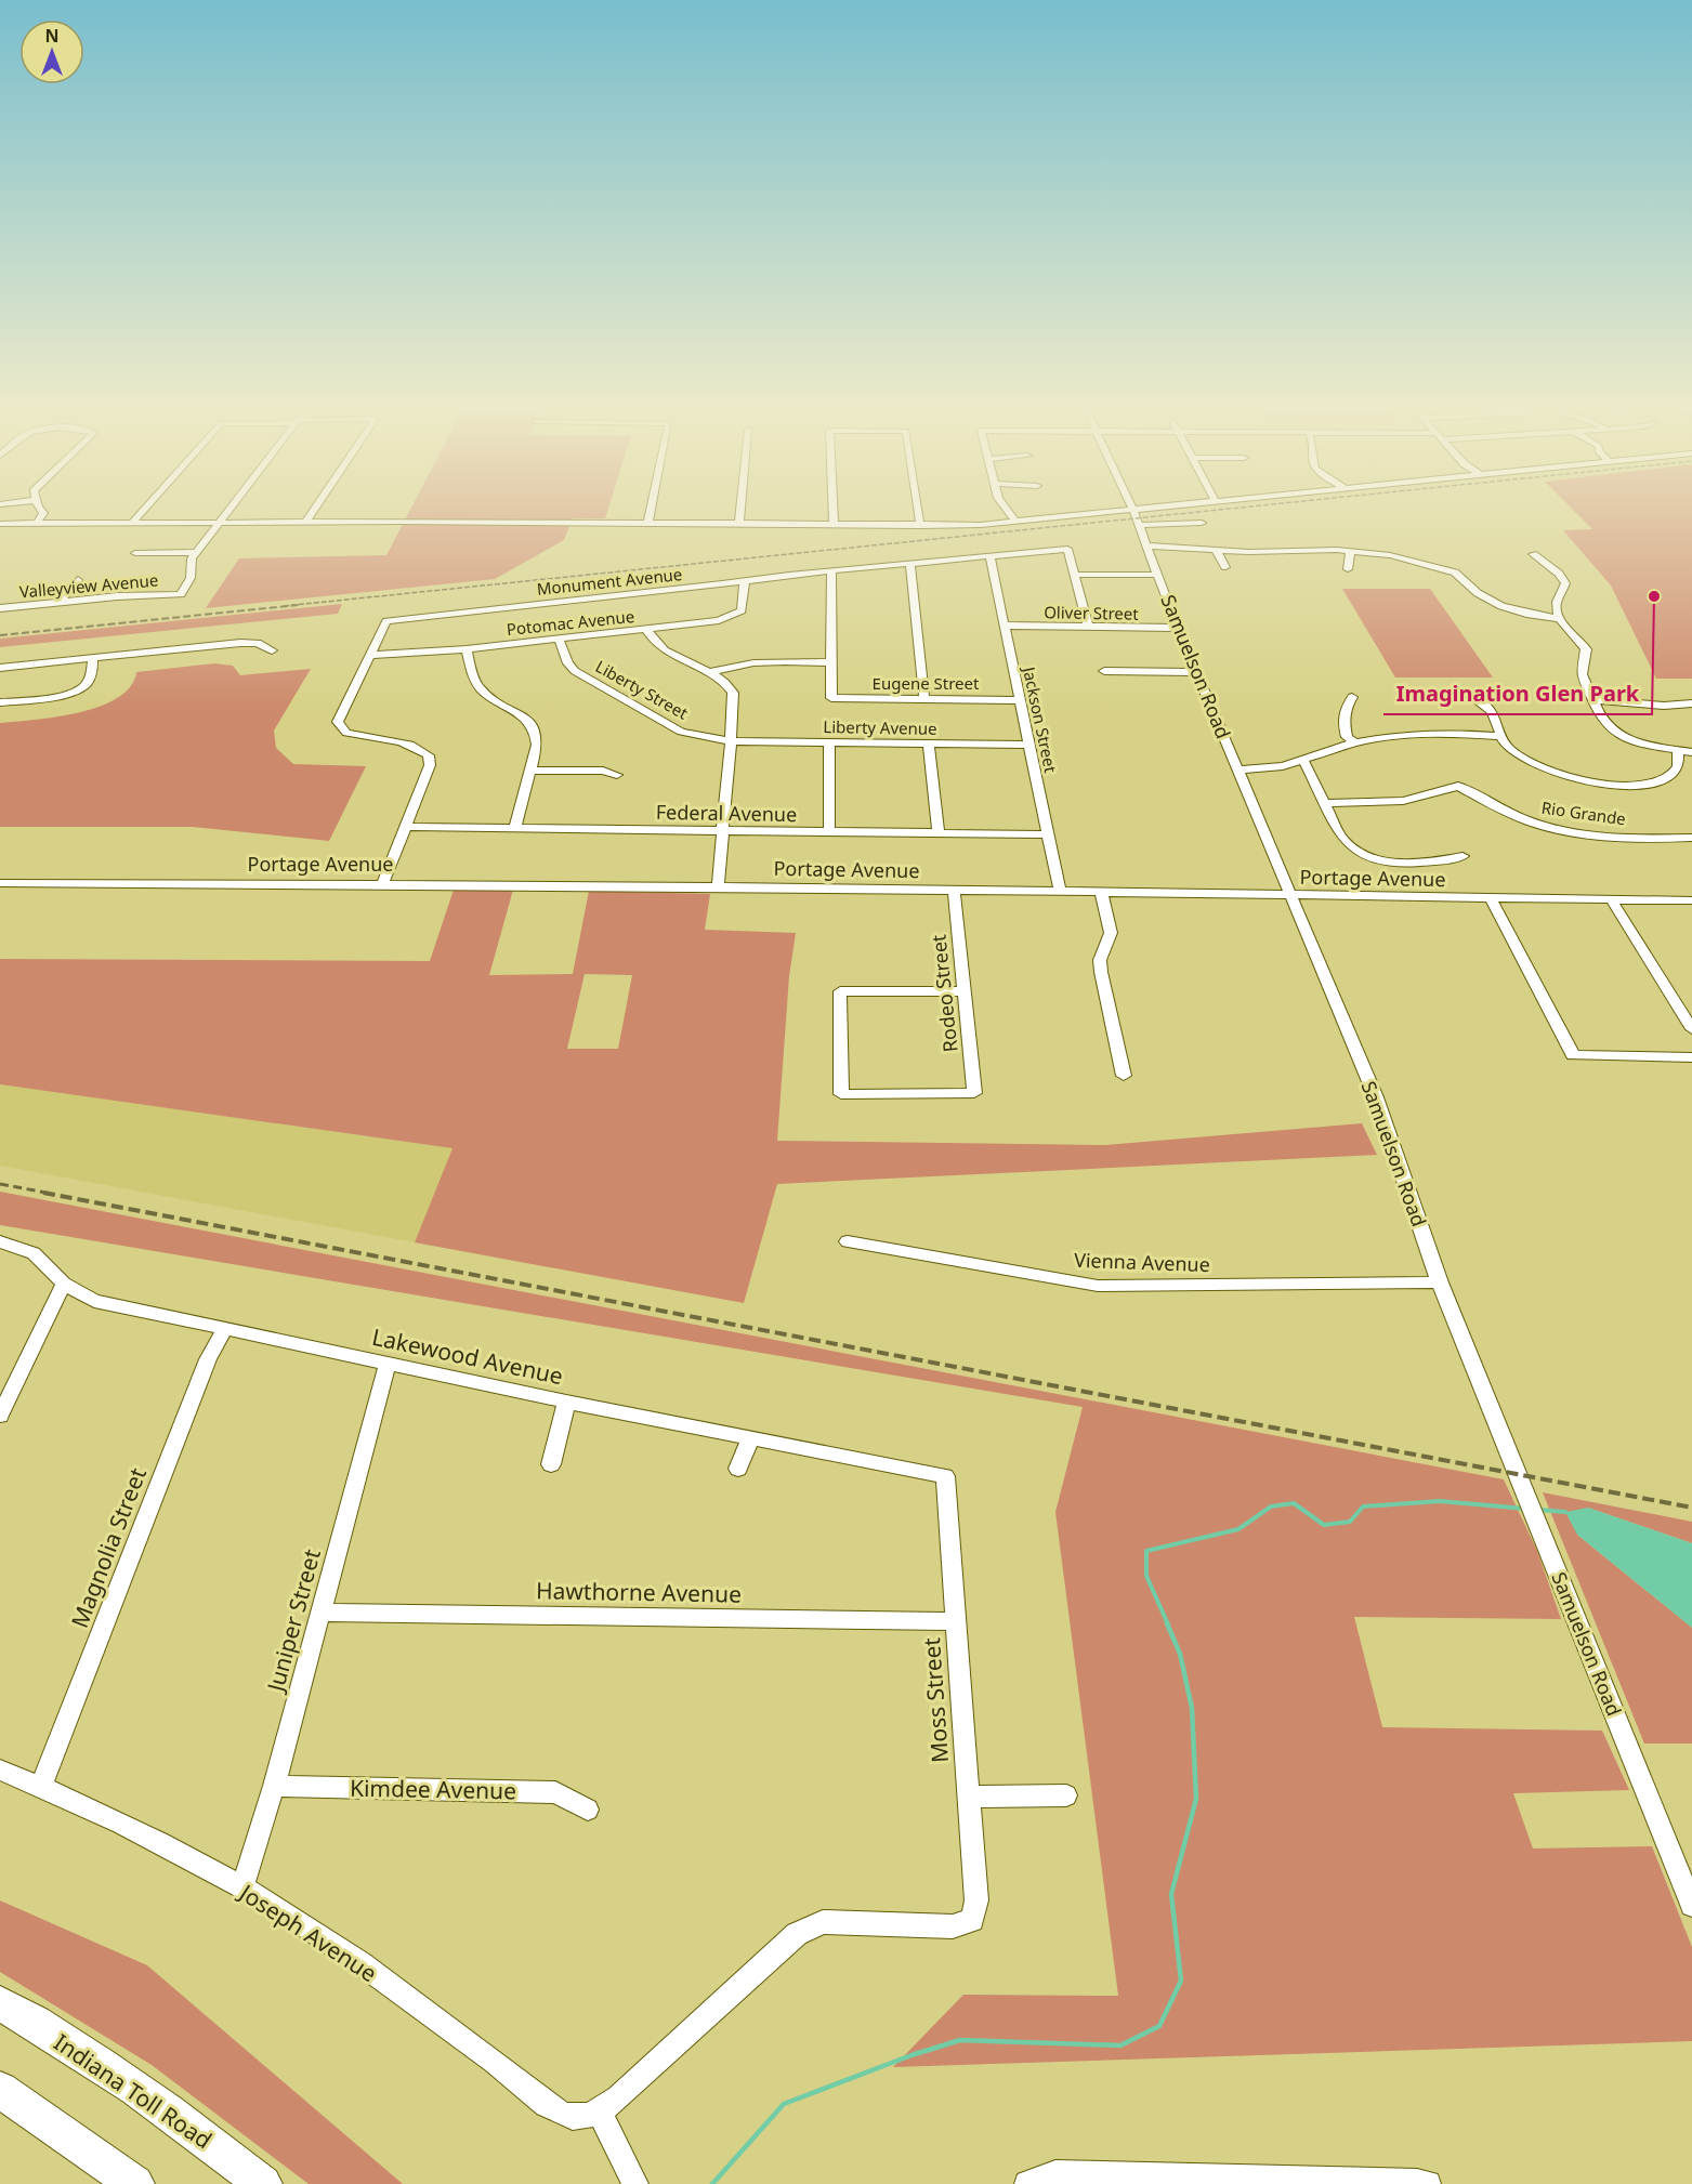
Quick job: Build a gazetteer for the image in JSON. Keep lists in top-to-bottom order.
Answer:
{
  "streets": {
    "highway": ["Indiana Toll Road"],
    "street": [
      "Monument Avenue",
      "Valleyview Avenue",
      "Oliver Street",
      "Potomac Avenue",
      "Samuelson Road",
      "Eugene Street",
      "Liberty Street",
      "Jackson Street",
      "Liberty Avenue",
      "Federal Avenue",
      "Rio Grande",
      "Portage Avenue",
      "Rodeo Street",
      "Vienna Avenue",
      "Lakewood Avenue",
      "Magnolia Street",
      "Hawthorne Avenue",
      "Juniper Street",
      "Moss Street",
      "Kimdee Avenue",
      "Joseph Avenue"
    ]
  },
  "crossings": [
    ["Monument Avenue", "Potomac Avenue"],
    ["Monument Avenue", "Jackson Street"],
    ["Oliver Street", "Samuelson Road"],
    ["Oliver Street", "Jackson Street"],
    ["Potomac Avenue", "Liberty Street"],
    ["Samuelson Road", "Portage Avenue"],
    ["Samuelson Road", "Vienna Avenue"],
    ["Eugene Street", "Jackson Street"],
    ["Liberty Street", "Liberty Avenue"],
    ["Jackson Street", "Liberty Avenue"],
    ["Jackson Street", "Federal Avenue"],
    ["Jackson Street", "Portage Avenue"],
    ["Portage Avenue", "Rodeo Street"],
    ["Lakewood Avenue", "Magnolia Street"],
    ["Lakewood Avenue", "Juniper Street"],
    ["Lakewood Avenue", "Moss Street"],
    ["Magnolia Street", "Joseph Avenue"],
    ["Hawthorne Avenue", "Juniper Street"],
    ["Hawthorne Avenue", "Moss Street"],
    ["Juniper Street", "Kimdee Avenue"],
    ["Juniper Street", "Joseph Avenue"],
    ["Moss Street", "Joseph Avenue"]
  ],
  "places": ["Imagination Glen Park"],
  "north": "top"
}
